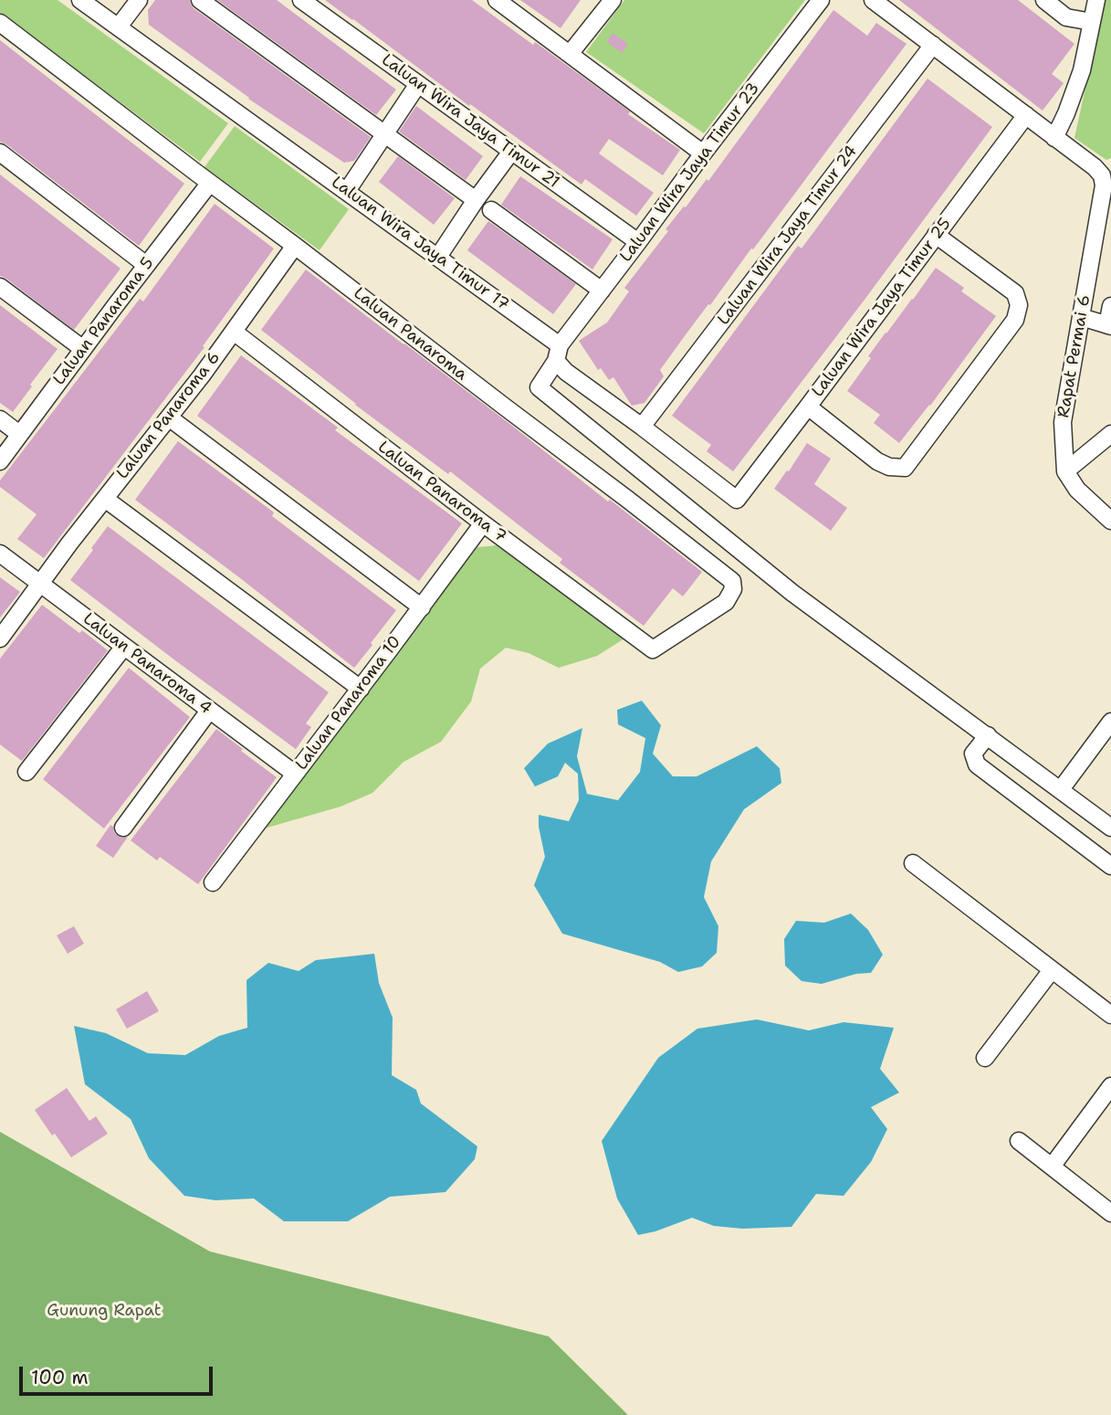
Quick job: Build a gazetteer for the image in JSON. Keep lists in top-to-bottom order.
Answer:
{
  "streets": {
    "street": [
      "Laluan Wira Jaya Timur 21",
      "Laluan Wira Jaya Timur 23",
      "Laluan Wira Jaya Timur 24",
      "Laluan Wira Jaya Timur 17",
      "Laluan Wira Jaya Timur 25",
      "Laluan Panaroma 5",
      "Laluan Panaroma",
      "Rapat Permai 6",
      "Laluan Panaroma 6",
      "Laluan Panaroma 7",
      "Laluan Panaroma 4",
      "Laluan Panaroma 10"
    ]
  },
  "crossings": [
    ["Laluan Wira Jaya Timur 21", "Laluan Wira Jaya Timur 23"],
    ["Laluan Wira Jaya Timur 23", "Laluan Wira Jaya Timur 17"],
    ["Laluan Wira Jaya Timur 24", "Laluan Wira Jaya Timur 17"],
    ["Laluan Wira Jaya Timur 17", "Laluan Wira Jaya Timur 25"],
    ["Laluan Panaroma 5", "Laluan Panaroma"],
    ["Laluan Panaroma", "Laluan Panaroma 6"],
    ["Laluan Panaroma", "Laluan Panaroma 7"],
    ["Laluan Panaroma 6", "Laluan Panaroma 7"],
    ["Laluan Panaroma 6", "Laluan Panaroma 4"],
    ["Laluan Panaroma 7", "Laluan Panaroma 10"],
    ["Laluan Panaroma 4", "Laluan Panaroma 10"]
  ],
  "parks": ["Gunung Rapat"],
  "scale_bar": "100 m"
}
